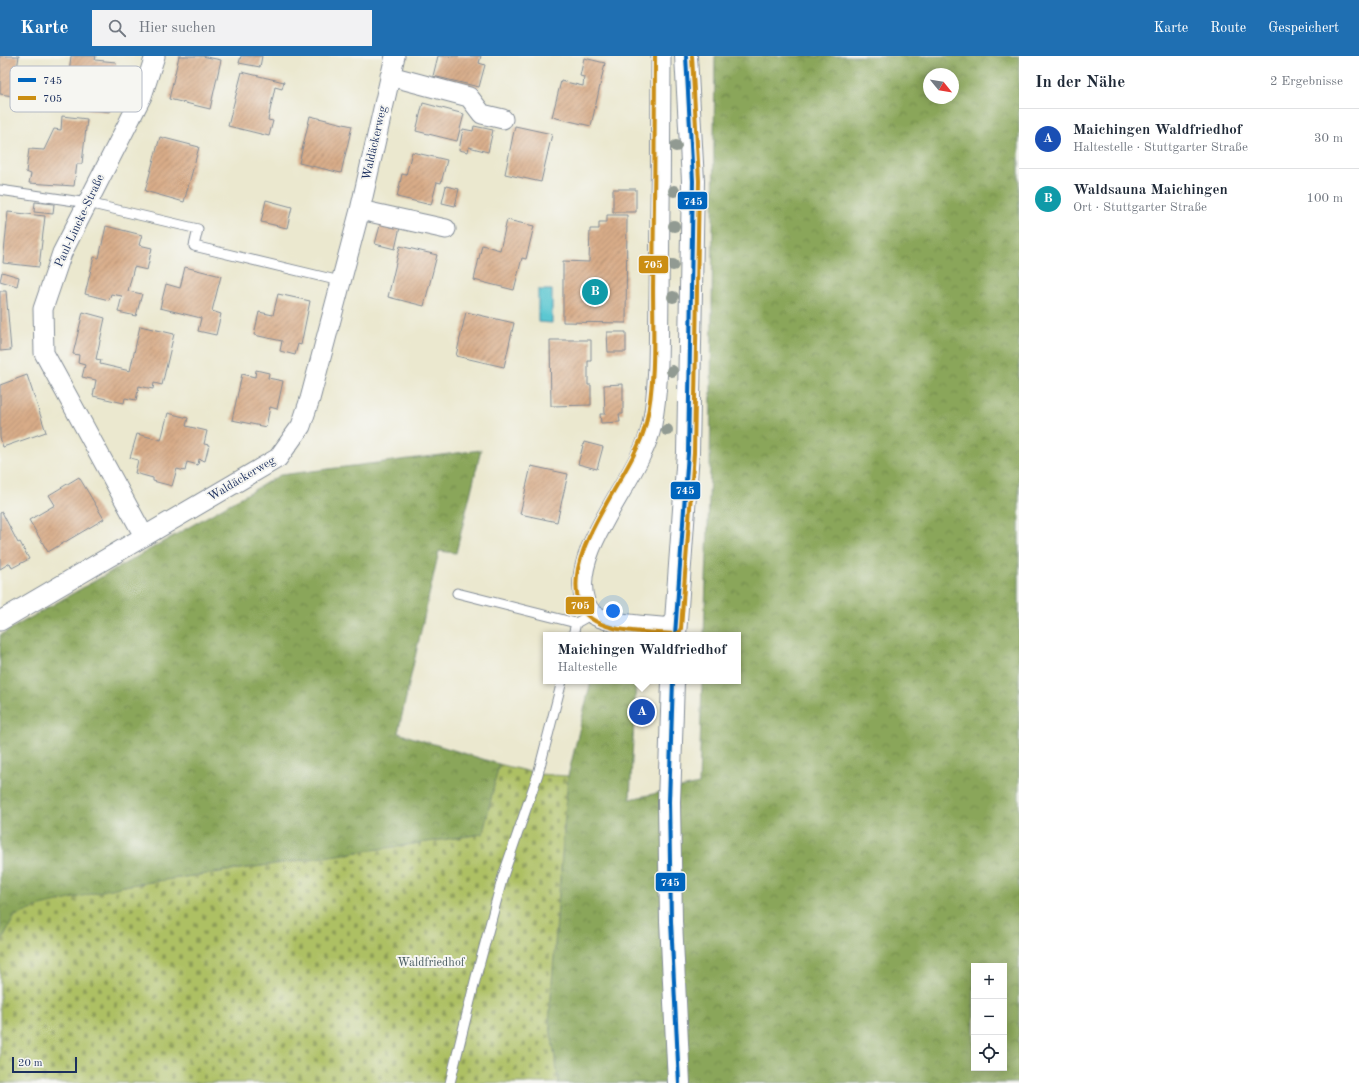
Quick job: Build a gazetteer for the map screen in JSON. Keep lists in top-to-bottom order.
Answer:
{
  "streets": {
    "street": ["Waldäckerweg", "Paul-Lincke-Straße"]
  },
  "crossings": [
    ["Waldäckerweg", "Paul-Lincke-Straße"]
  ],
  "parks": ["Waldfriedhof"],
  "lines": ["transit line 745", "transit line 705"],
  "legend": ["745", "705"],
  "scale_bar": "20 m",
  "north": "bottom right",
  "page": {
    "header": "Karte",
    "search": "Hier suchen",
    "nav": ["Karte", "Route", "Gespeichert"],
    "heading": ["In der Nähe", "2 Ergebnisse"],
    "list": [
      {
        "mark": "A",
        "name": "Maichingen Waldfriedhof",
        "note": "Haltestelle · Stuttgarter Straße",
        "value": "30 m"
      },
      {
        "mark": "B",
        "name": "Waldsauna Maichingen",
        "note": "Ort · Stuttgarter Straße",
        "value": "100 m"
      }
    ],
    "pins": ["B", "A"],
    "popup": ["Maichingen Waldfriedhof", "Haltestelle"],
    "map_buttons": ["+", "−"],
    "scale": "20 m"
  }
}
